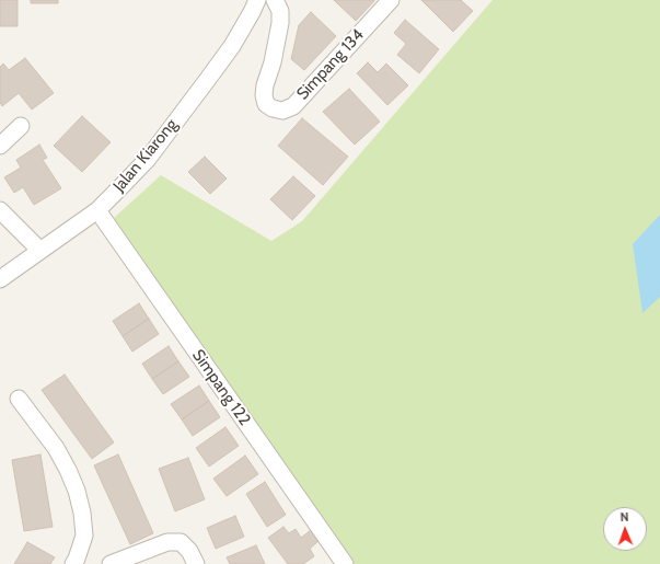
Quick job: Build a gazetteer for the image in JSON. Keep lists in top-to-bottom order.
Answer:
{
  "streets": {
    "street": ["Simpang 134", "Jalan Kiarong", "Simpang 122"]
  },
  "crossings": [
    ["Jalan Kiarong", "Simpang 122"]
  ],
  "north": "top"
}
